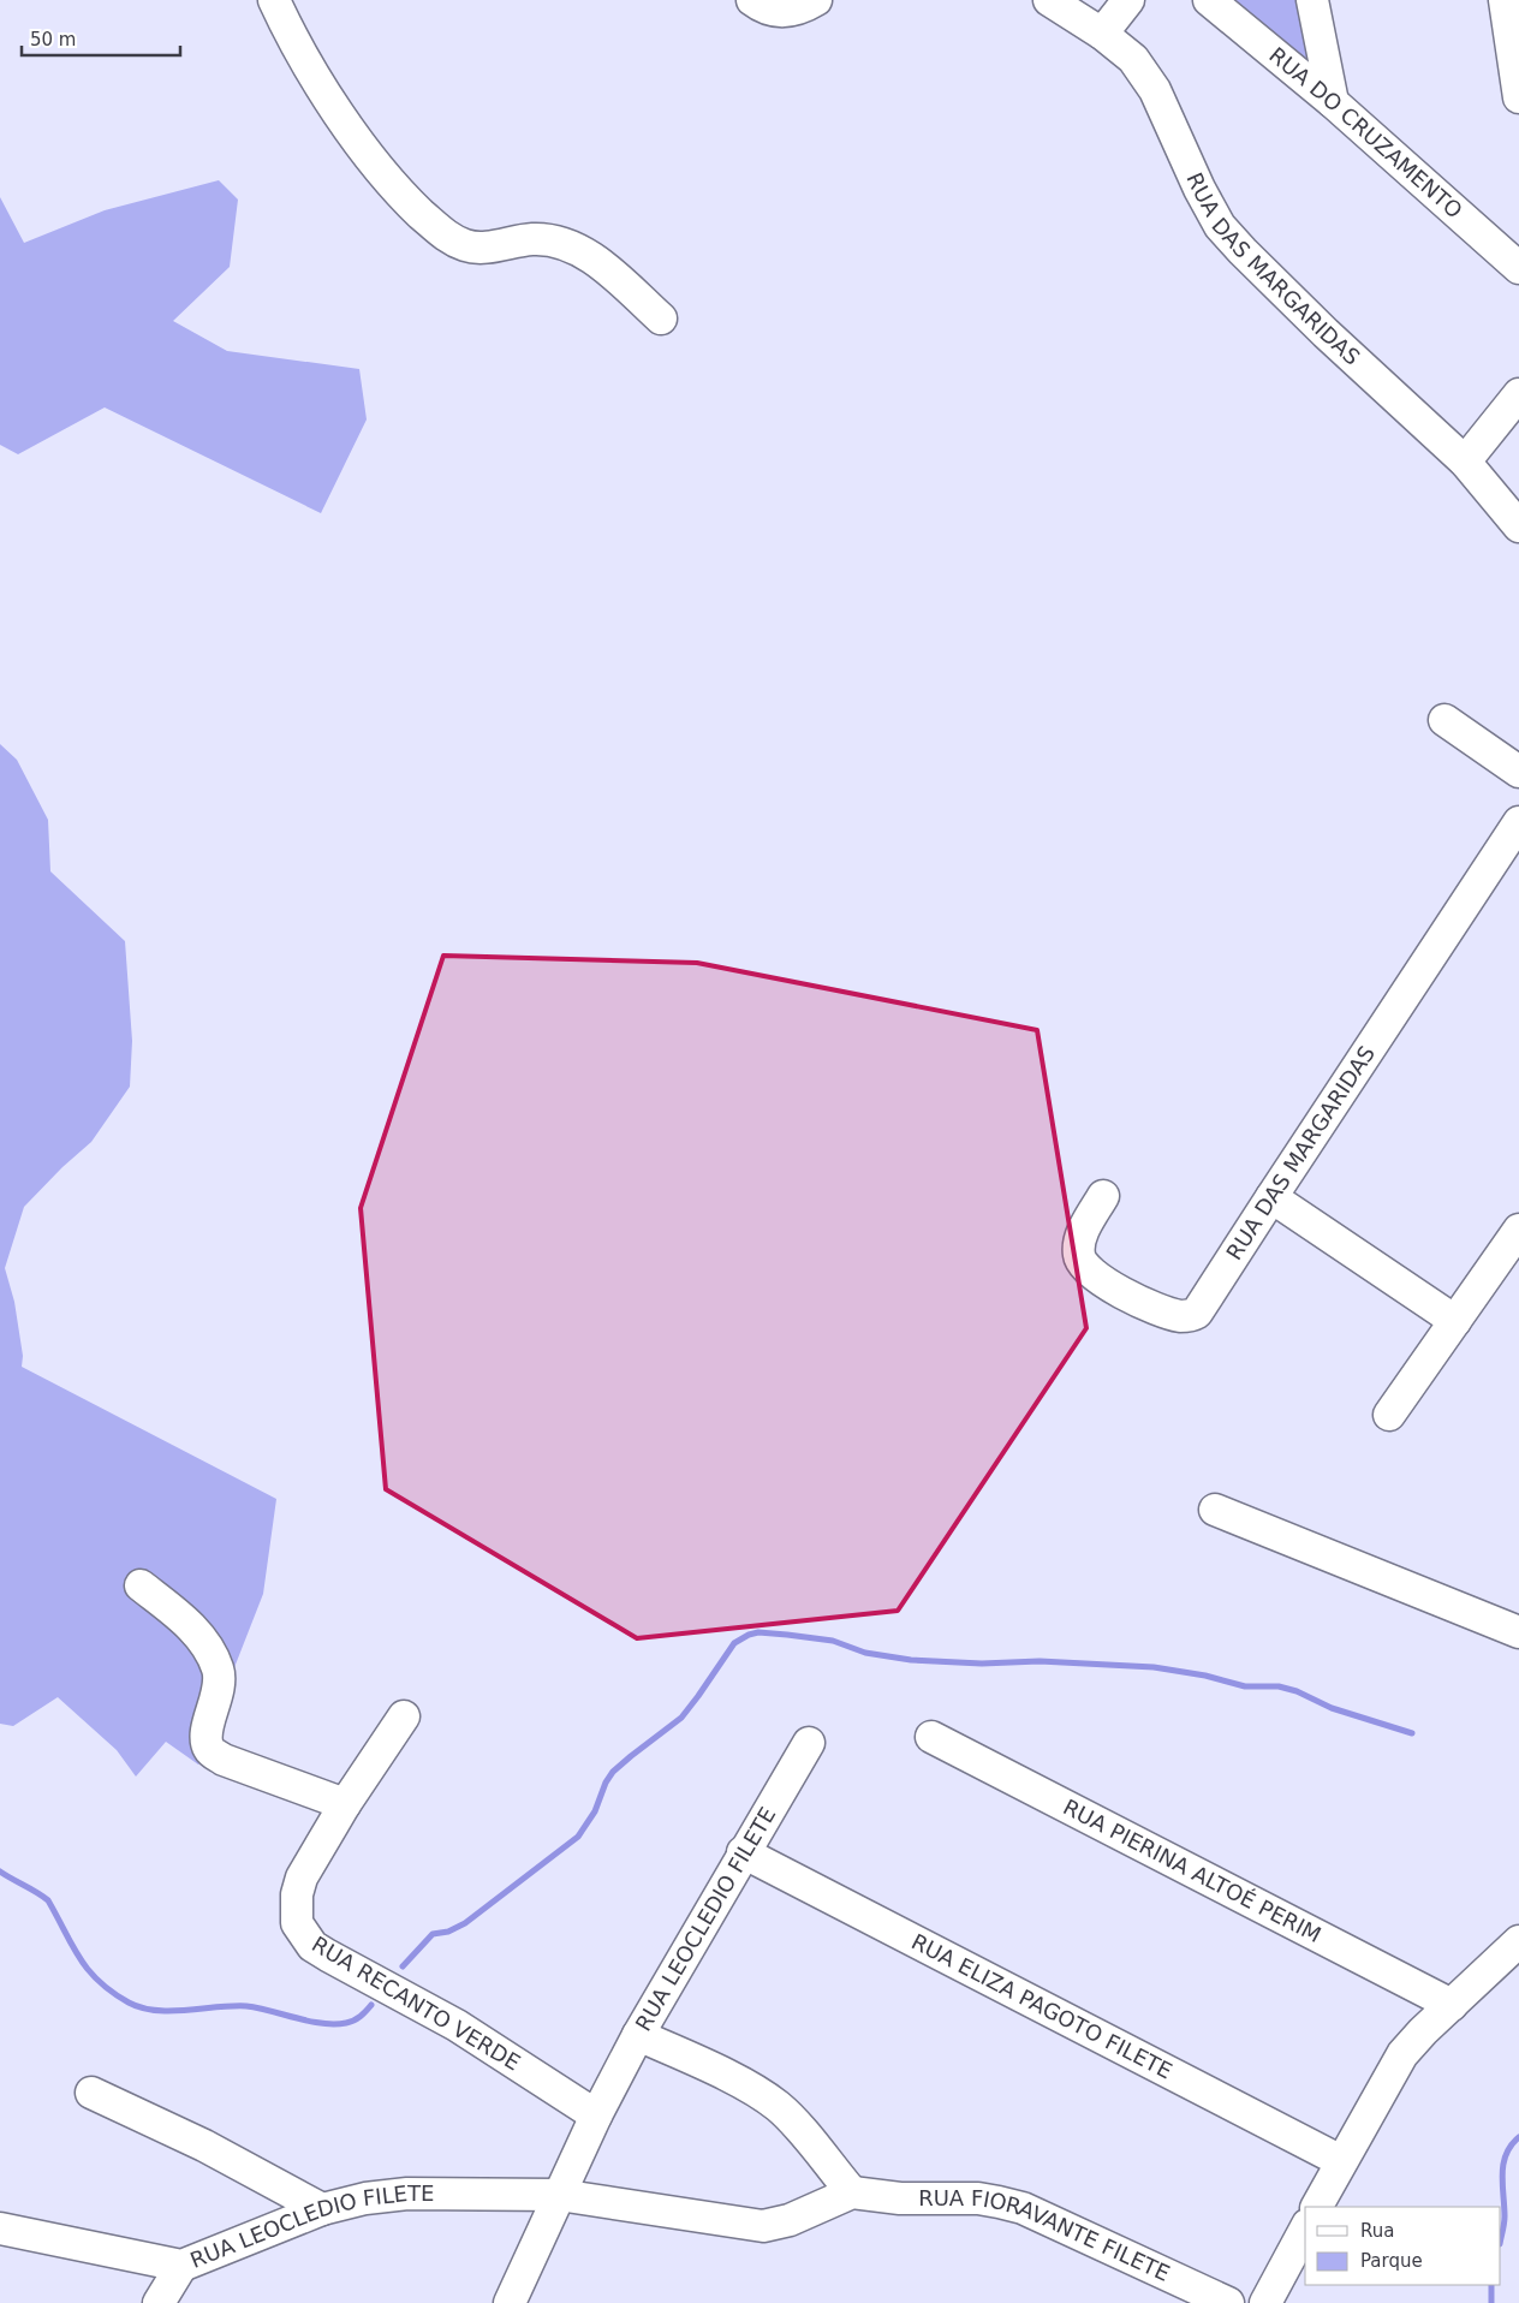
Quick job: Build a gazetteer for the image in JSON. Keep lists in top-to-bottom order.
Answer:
{
  "streets": {
    "street": [
      "RUA DO CRUZAMENTO",
      "RUA DAS MARGARIDAS",
      "RUA PIERINA ALTOÉ PERIM",
      "RUA LEOCLEDIO FILETE",
      "RUA RECANTO VERDE",
      "RUA ELIZA PAGOTO FILETE",
      "RUA FIORAVANTE FILETE"
    ]
  },
  "crossings": [
    ["RUA LEOCLEDIO FILETE", "RUA RECANTO VERDE"],
    ["RUA LEOCLEDIO FILETE", "RUA ELIZA PAGOTO FILETE"]
  ],
  "legend": ["Rua", "Parque"],
  "scale_bar": "50 m"
}
